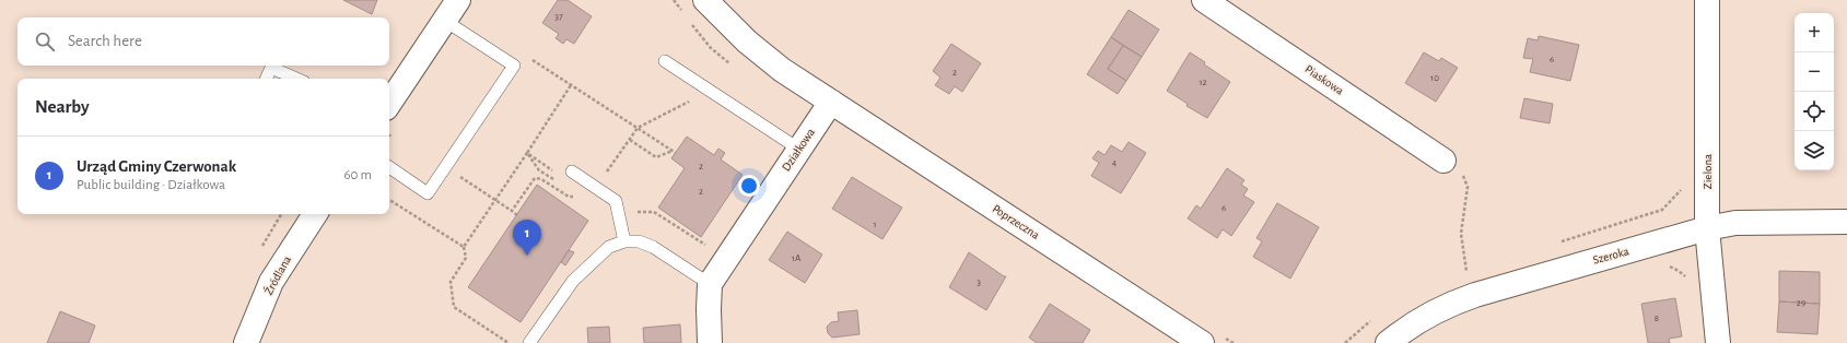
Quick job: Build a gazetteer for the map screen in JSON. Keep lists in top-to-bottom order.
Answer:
{
  "streets": {
    "street": [
      "Piaskowa",
      "Działkowa",
      "Zielona",
      "Poprzeczna",
      "Szeroka",
      "Źródlana"
    ]
  },
  "crossings": [
    ["Działkowa", "Poprzeczna"],
    ["Zielona", "Szeroka"]
  ],
  "house_numbers": [
    "37",
    "6",
    "2",
    "10",
    "12",
    "4",
    "2",
    "2",
    "6",
    "1",
    "1A",
    "3",
    "29",
    "8"
  ],
  "page": {
    "map_buttons": ["+", "−"],
    "search": "Search here",
    "heading": "Nearby",
    "list": [
      {
        "mark": "1",
        "name": "Urząd Gminy Czerwonak",
        "note": "Public building · Działkowa",
        "value": "60 m"
      }
    ],
    "pins": "1"
  }
}
